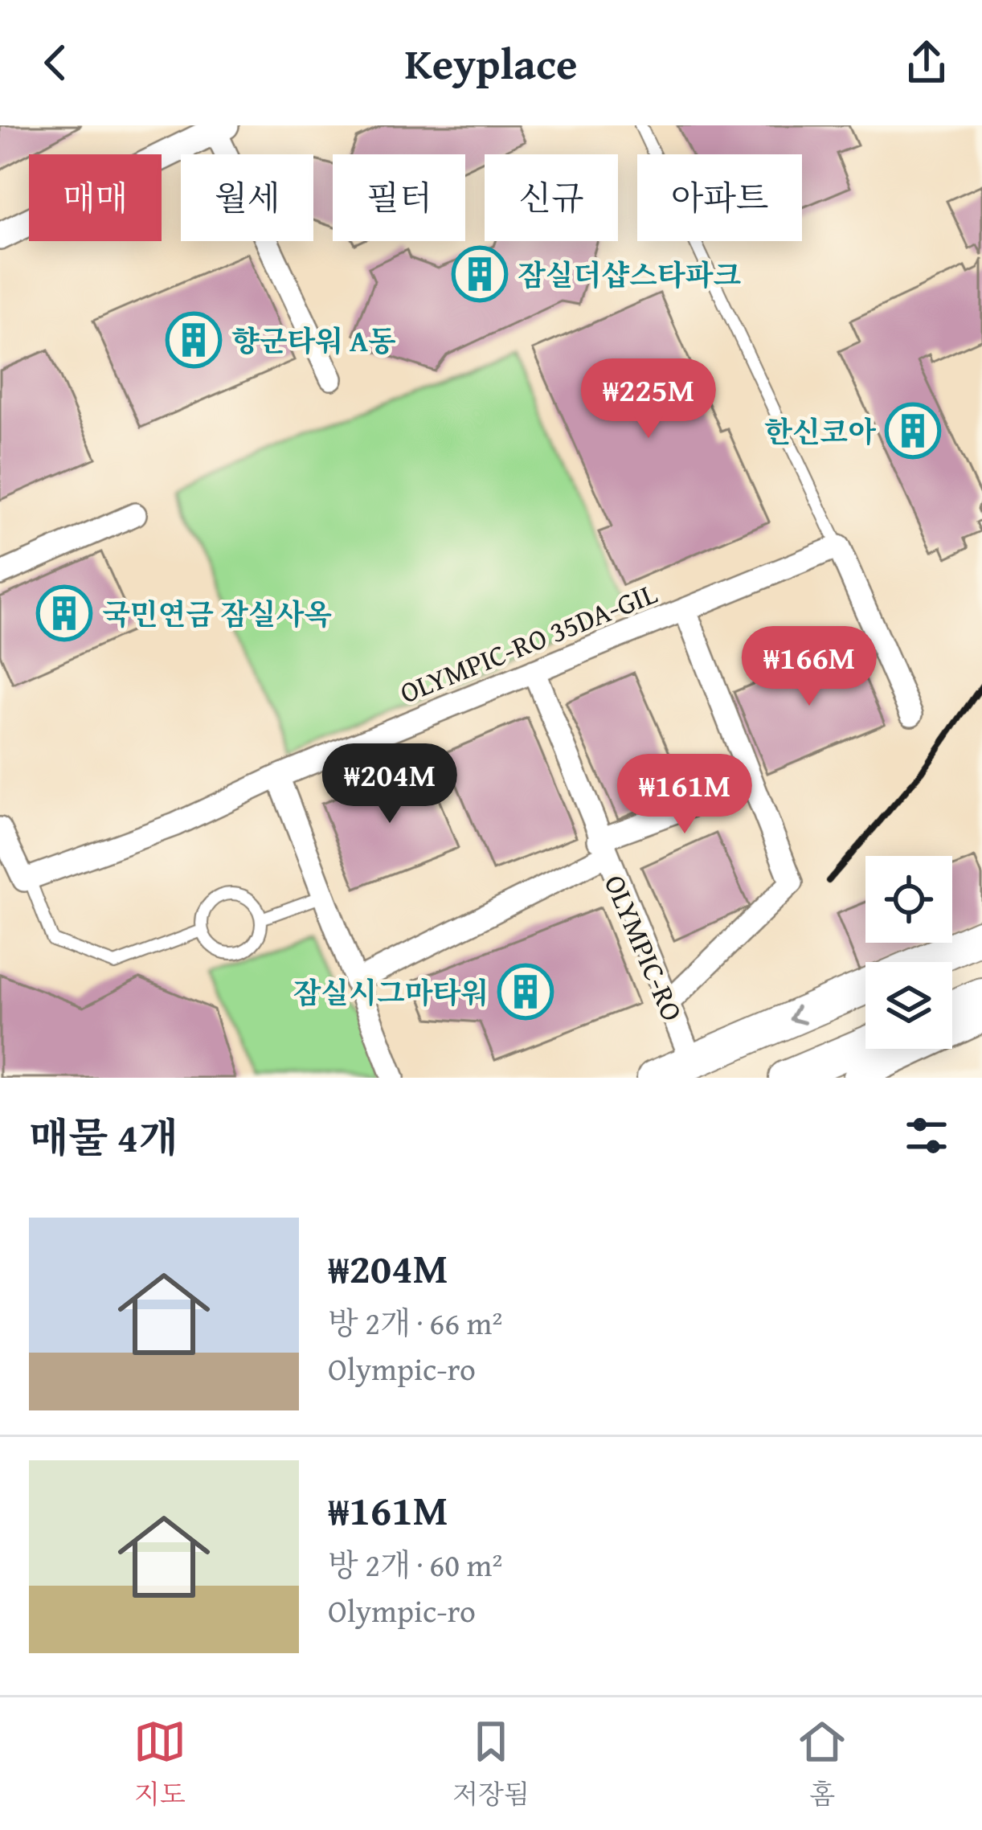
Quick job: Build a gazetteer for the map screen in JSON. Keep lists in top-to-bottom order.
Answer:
{
  "streets": {
    "street": ["OLYMPIC-RO 35DA-GIL", "OLYMPIC-RO"]
  },
  "crossings": [
    ["OLYMPIC-RO 35DA-GIL", "OLYMPIC-RO"]
  ],
  "places": {
    "building": [
      "잠실더샵스타파크",
      "향군타워 A동",
      "한신코아",
      "국민연금 잠실사옥",
      "잠실시그마타워"
    ]
  },
  "page": {
    "header": "Keyplace",
    "chip": [
      "매매",
      "월세",
      "필터",
      "신규",
      "아파트"
    ],
    "price": [
      "₩225M",
      "₩166M",
      "₩204M",
      "₩161M"
    ],
    "heading": "매물 4개",
    "list": [
      {
        "name": "₩204M",
        "note": "방 2개 · 66 m² · Olympic-ro"
      },
      {
        "name": "₩161M",
        "note": "방 2개 · 60 m² · Olympic-ro"
      }
    ],
    "tabs": ["지도", "저장됨", "홈"]
  }
}
